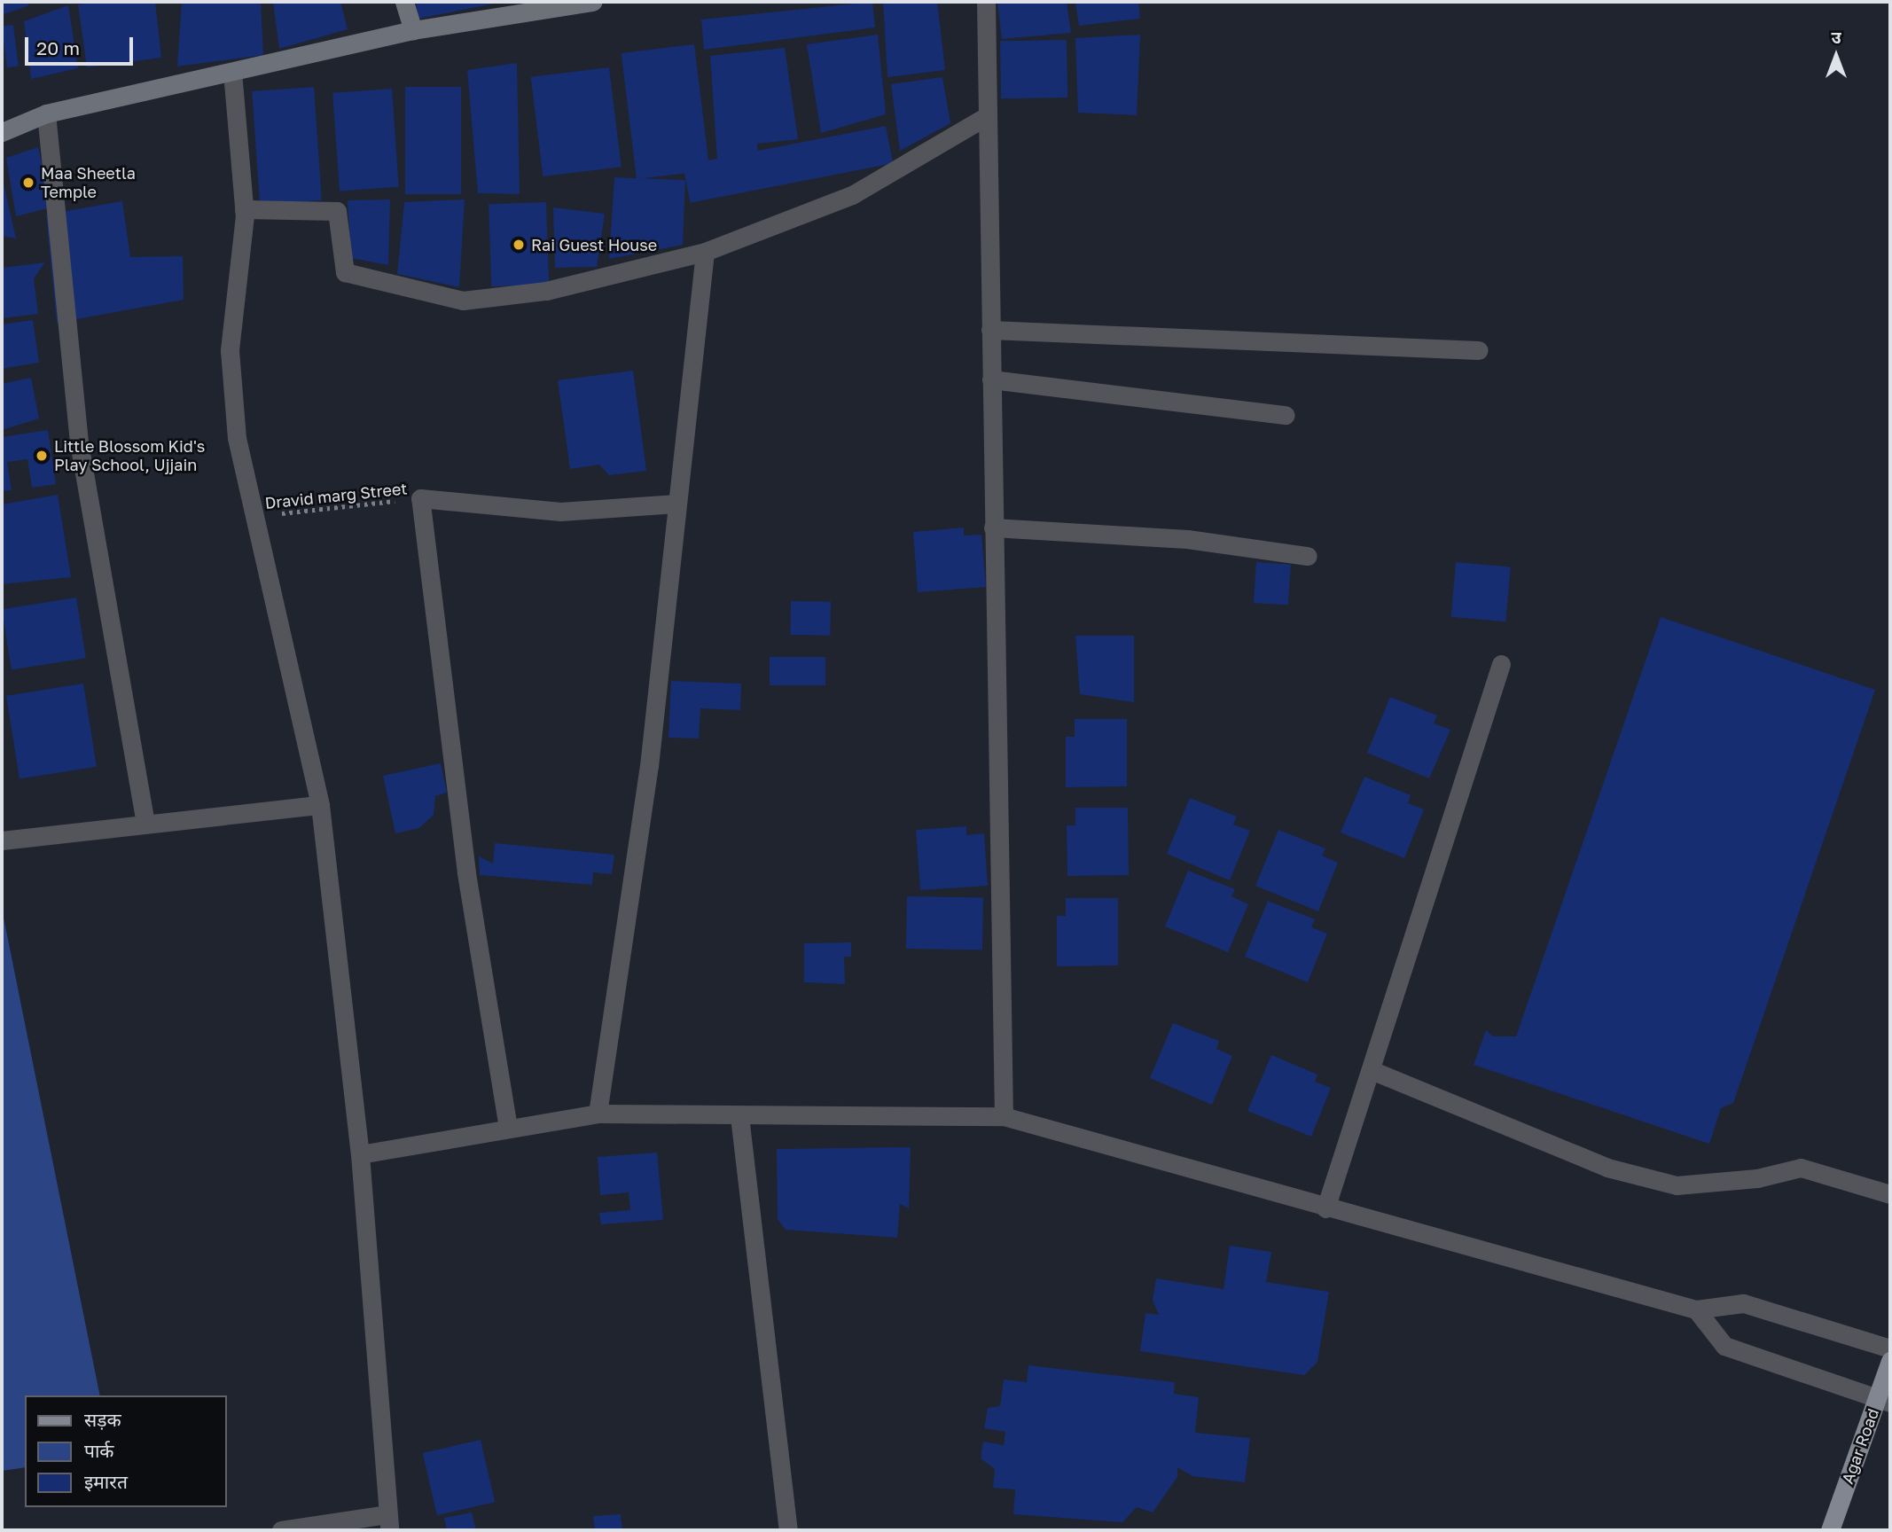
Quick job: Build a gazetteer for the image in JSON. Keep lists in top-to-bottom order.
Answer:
{
  "streets": {
    "main road": ["Agar Road"],
    "path": ["Dravid marg Street"]
  },
  "places": ["Maa Sheetla Temple", "Rai Guest House", "Little Blossom Kid's Play School, Ujjain"],
  "legend": ["सड़क", "पार्क", "इमारत"],
  "scale_bar": "20 m",
  "north": "top"
}
